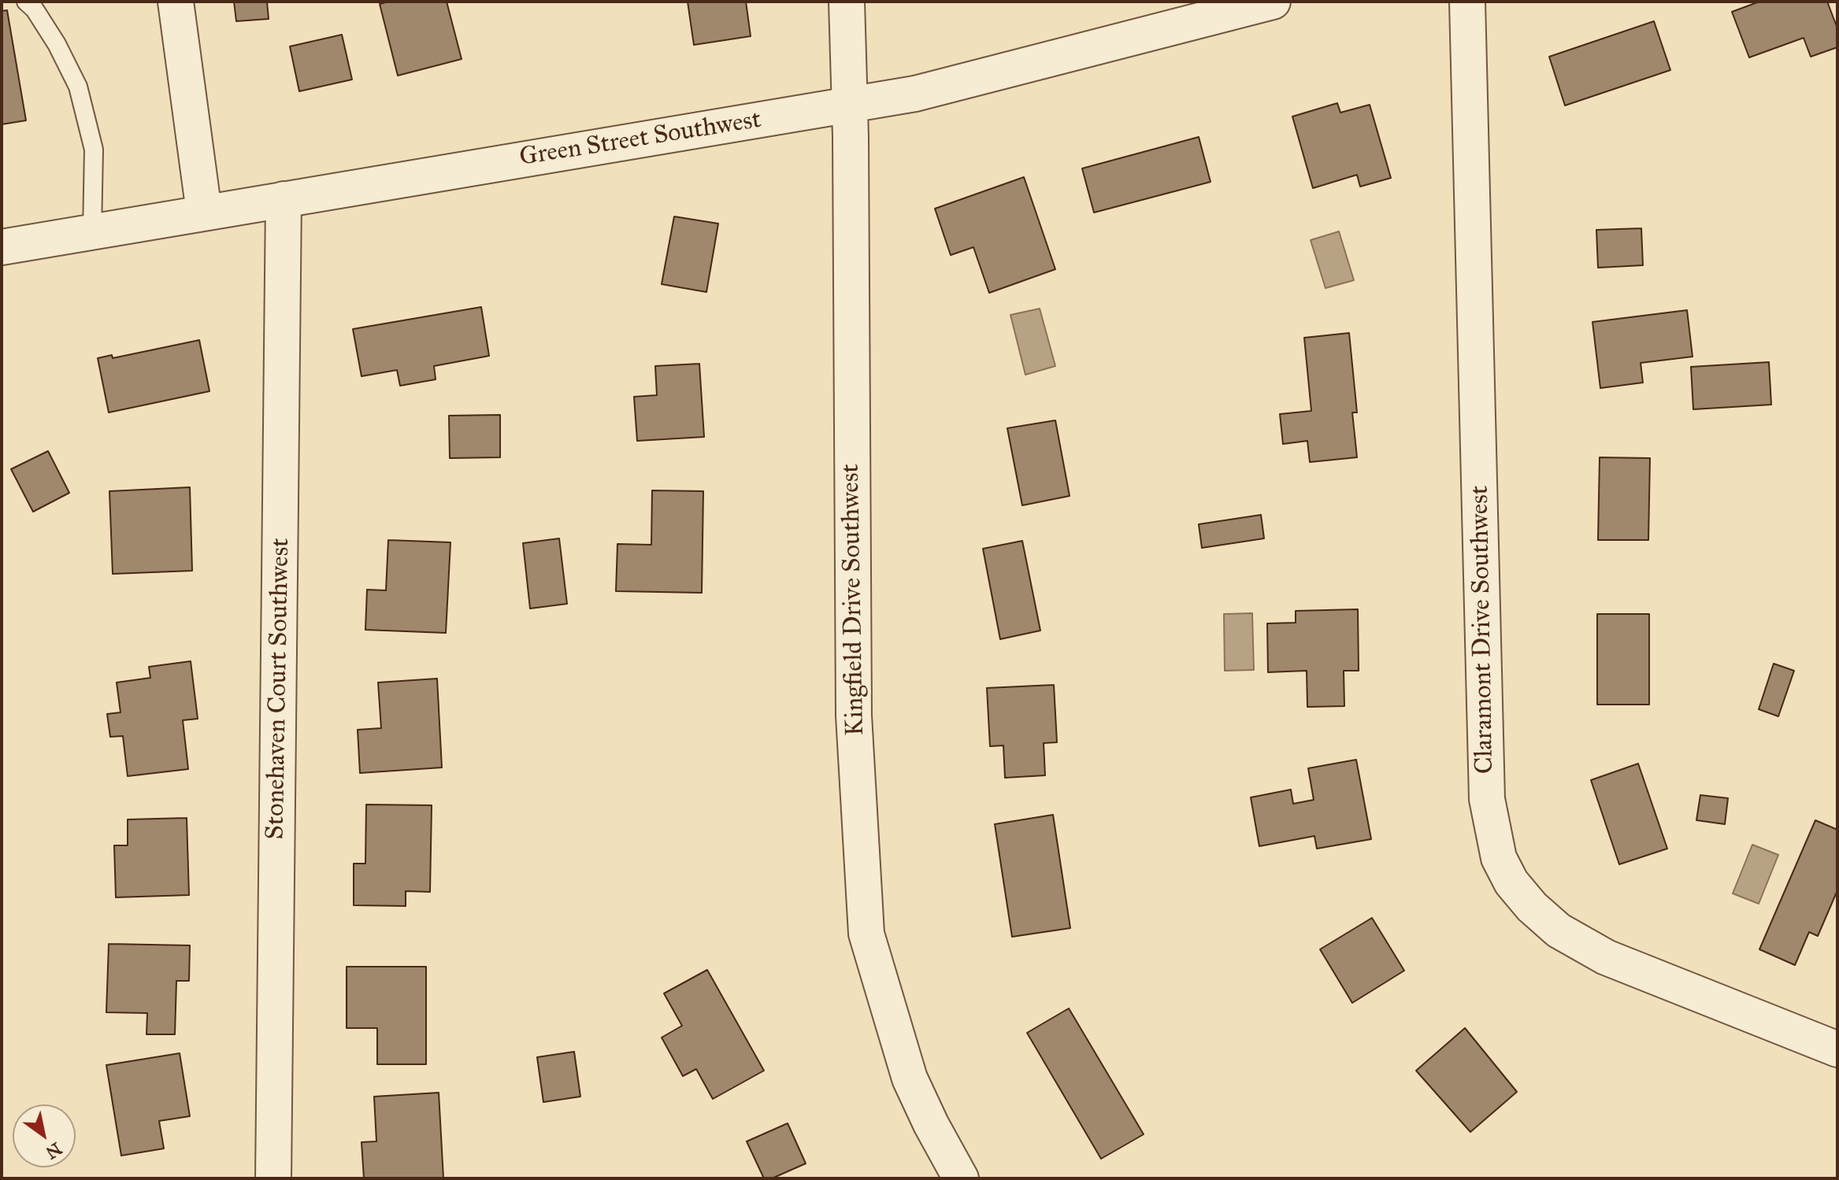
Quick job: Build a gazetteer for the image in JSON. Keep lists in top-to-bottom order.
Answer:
{
  "streets": {
    "street": [
      "Green Street Southwest",
      "Kingfield Drive Southwest",
      "Claramont Drive Southwest",
      "Stonehaven Court Southwest"
    ]
  },
  "crossings": [
    ["Green Street Southwest", "Kingfield Drive Southwest"],
    ["Green Street Southwest", "Stonehaven Court Southwest"]
  ],
  "north": "bottom right"
}
